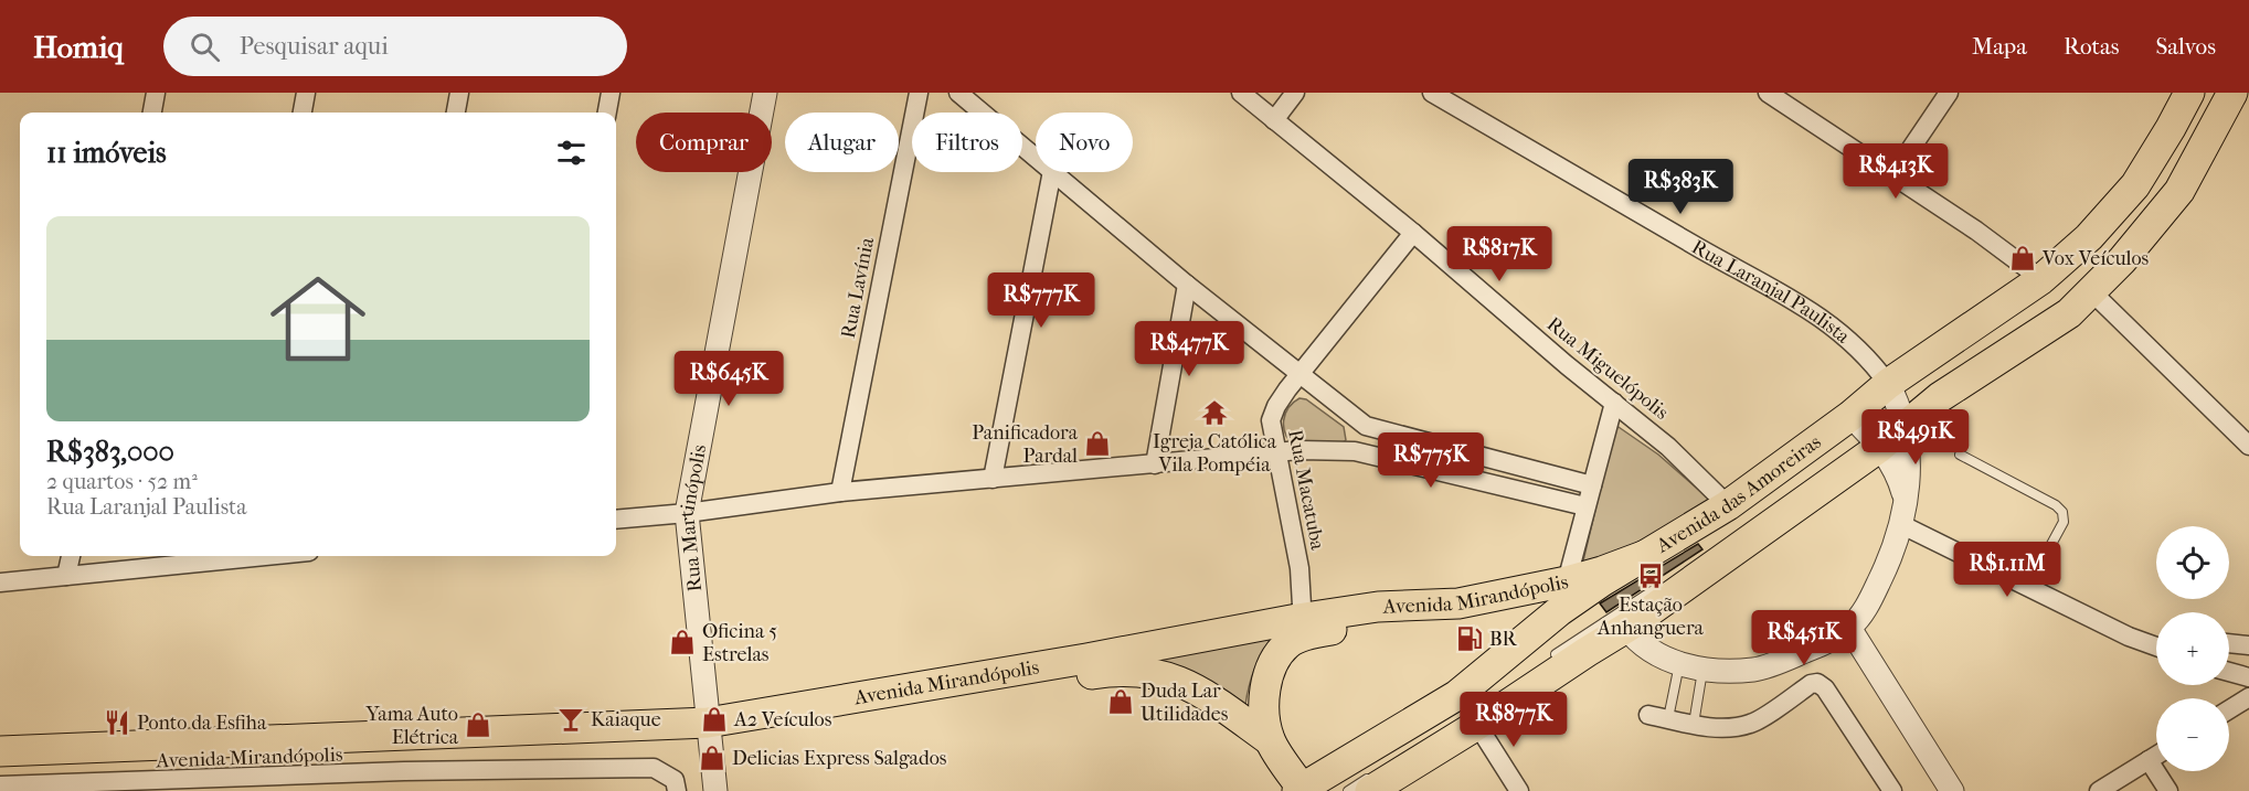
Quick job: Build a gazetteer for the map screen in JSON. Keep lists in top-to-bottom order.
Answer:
{
  "streets": {
    "main road": ["Avenida das Amoreiras", "Avenida Mirandópolis"],
    "street": [
      "Rua Lavínia",
      "Rua Laranjal Paulista",
      "Rua Miguelópolis",
      "Rua Macatuba",
      "Rua Martinópolis"
    ]
  },
  "crossings": [
    ["Rua Laranjal Paulista", "Avenida das Amoreiras"],
    ["Rua Miguelópolis", "Rua Macatuba"],
    ["Rua Miguelópolis", "Avenida das Amoreiras"],
    ["Rua Macatuba", "Avenida Mirandópolis"],
    ["Avenida das Amoreiras", "Avenida Mirandópolis"],
    ["Rua Martinópolis", "Avenida Mirandópolis"]
  ],
  "places": {
    "shop": [
      "Vox Veículos",
      "Panificadora Pardal",
      "Oficina 5 Estrelas",
      "Duda Lar Utilidades",
      "A2 Veículos",
      "Yama Auto Elétrica",
      "Delicias Express Salgados"
    ],
    "temple": ["Igreja Católica Vila Pompéia"],
    "bus stop": ["Estação Anhanguera"],
    "fuel station": ["BR"],
    "bar": ["Kaiaque"],
    "restaurant": ["Ponto da Esfiha"]
  },
  "page": {
    "header": "Homiq",
    "search": "Pesquisar aqui",
    "nav": ["Mapa", "Rotas", "Salvos"],
    "chip": [
      "Comprar",
      "Alugar",
      "Filtros",
      "Novo"
    ],
    "heading": "11 imóveis",
    "price": [
      "R$413K",
      "R$383K",
      "R$817K",
      "R$777K",
      "R$477K",
      "R$645K",
      "R$491K",
      "R$775K",
      "R$1.11M",
      "R$451K",
      "R$877K"
    ],
    "list": [
      {
        "name": "R$383,000",
        "note": "2 quartos · 52 m² · Rua Laranjal Paulista"
      }
    ],
    "map_buttons": ["+", "−"]
  }
}
